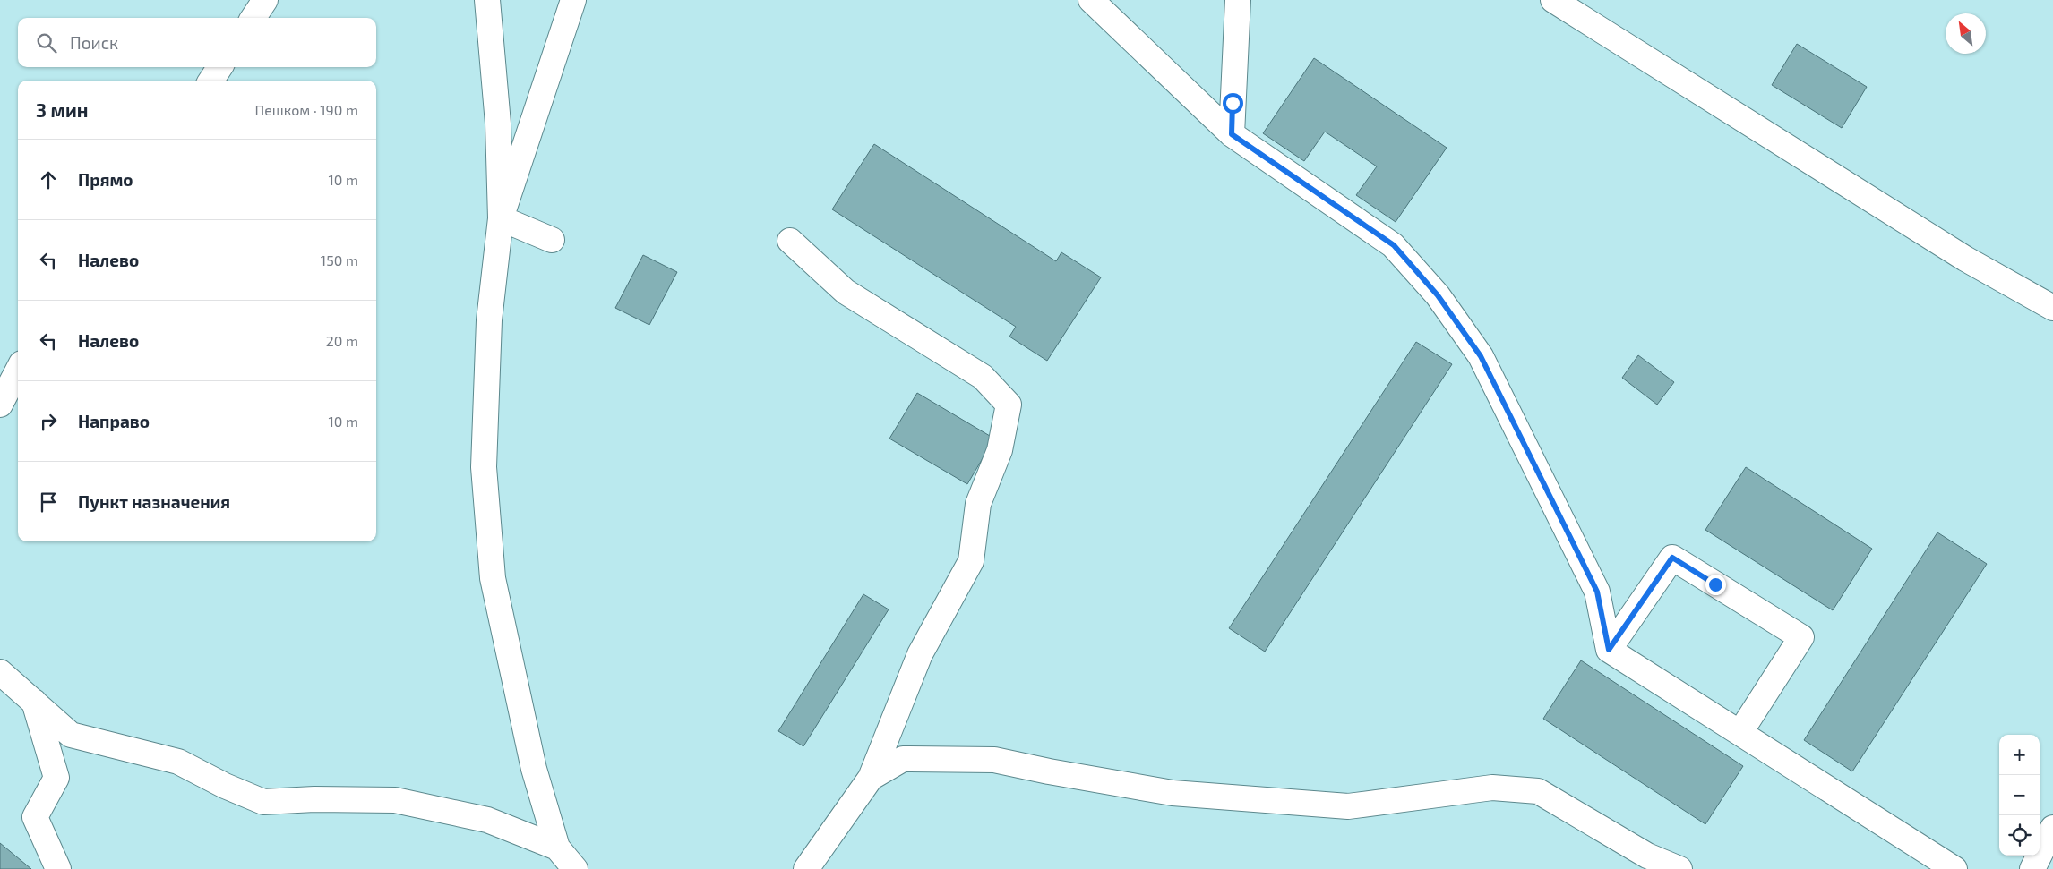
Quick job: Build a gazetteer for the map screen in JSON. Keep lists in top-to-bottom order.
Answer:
{
  "north": "top left",
  "page": {
    "search": "Поиск",
    "heading": ["3 мин", "Пешком · 190 m"],
    "list": [
      ["Прямо", "10 m"],
      ["Налево", "150 m"],
      ["Налево", "20 m"],
      ["Направо", "10 m"],
      "Пункт назначения"
    ],
    "map_buttons": ["+", "−"]
  }
}
